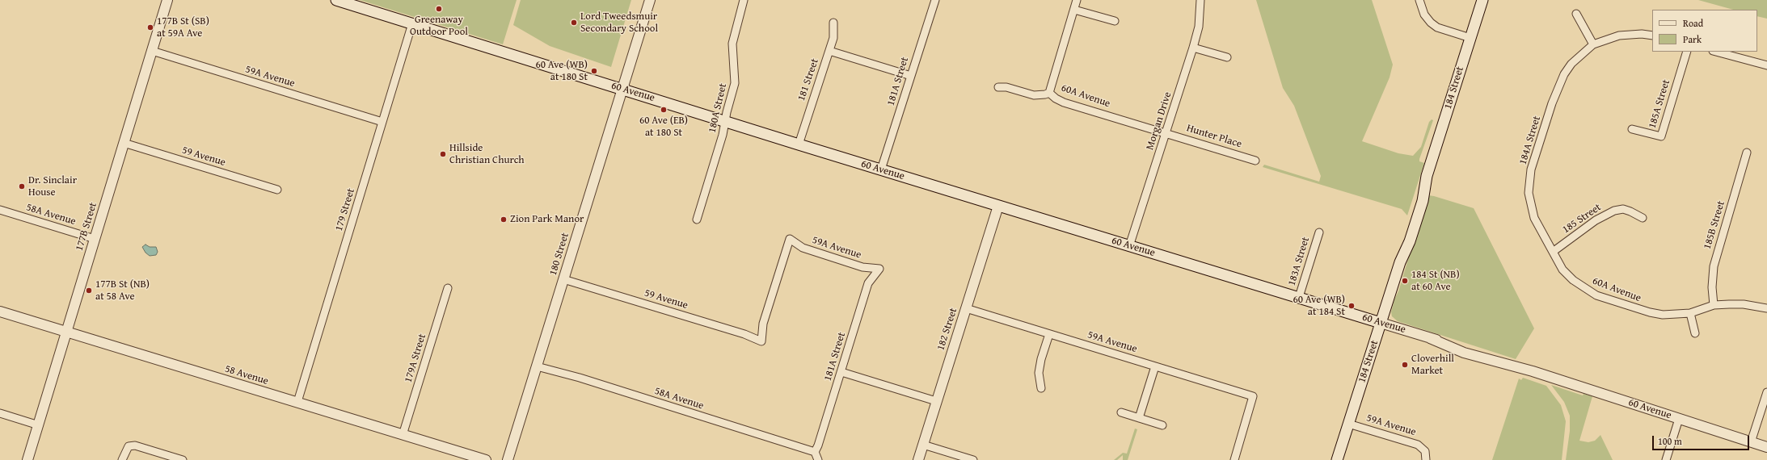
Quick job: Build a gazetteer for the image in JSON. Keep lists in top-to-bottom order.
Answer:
{
  "streets": {
    "main road": ["184 Street", "60 Avenue"],
    "street": [
      "59A Avenue",
      "181 Street",
      "181A Street",
      "60A Avenue",
      "185A Street",
      "180A Street",
      "Morgan Drive",
      "Hunter Place",
      "184A Street",
      "59 Avenue",
      "179 Street",
      "58A Avenue",
      "185 Street",
      "185B Street",
      "177B Street",
      "180 Street",
      "183A Street",
      "182 Street",
      "179A Street",
      "58 Avenue"
    ]
  },
  "crossings": [
    ["59A Avenue", "181A Street"],
    ["59A Avenue", "184 Street"],
    ["59A Avenue", "59 Avenue"],
    ["59A Avenue", "179 Street"],
    ["59A Avenue", "177B Street"],
    ["59A Avenue", "182 Street"],
    ["181 Street", "60 Avenue"],
    ["181A Street", "60 Avenue"],
    ["181A Street", "58A Avenue"],
    ["184 Street", "60 Avenue"],
    ["60 Avenue", "180A Street"],
    ["60 Avenue", "Morgan Drive"],
    ["60 Avenue", "179 Street"],
    ["60 Avenue", "180 Street"],
    ["60 Avenue", "183A Street"],
    ["60 Avenue", "182 Street"],
    ["60A Avenue", "Morgan Drive"],
    ["60A Avenue", "Hunter Place"],
    ["60A Avenue", "184A Street"],
    ["60A Avenue", "185 Street"],
    ["60A Avenue", "185B Street"],
    ["Morgan Drive", "Hunter Place"],
    ["184A Street", "185 Street"],
    ["59 Avenue", "177B Street"],
    ["59 Avenue", "180 Street"],
    ["179 Street", "58 Avenue"],
    ["58A Avenue", "177B Street"],
    ["58A Avenue", "180 Street"],
    ["177B Street", "58 Avenue"],
    ["179A Street", "58 Avenue"]
  ],
  "places": [
    "Greenaway Outdoor Pool",
    "Lord Tweedsmuir Secondary School",
    "177B St (SB) at 59A Ave",
    "60 Ave (WB) at 180 St",
    "60 Ave (EB) at 180 St",
    "Hillside Christian Church",
    "Dr. Sinclair House",
    "Zion Park Manor",
    "184 St (NB) at 60 Ave",
    "177B St (NB) at 58 Ave",
    "60 Ave (WB) at 184 St",
    "Cloverhill Market"
  ],
  "legend": ["Road", "Park"],
  "scale_bar": "100 m"
}
